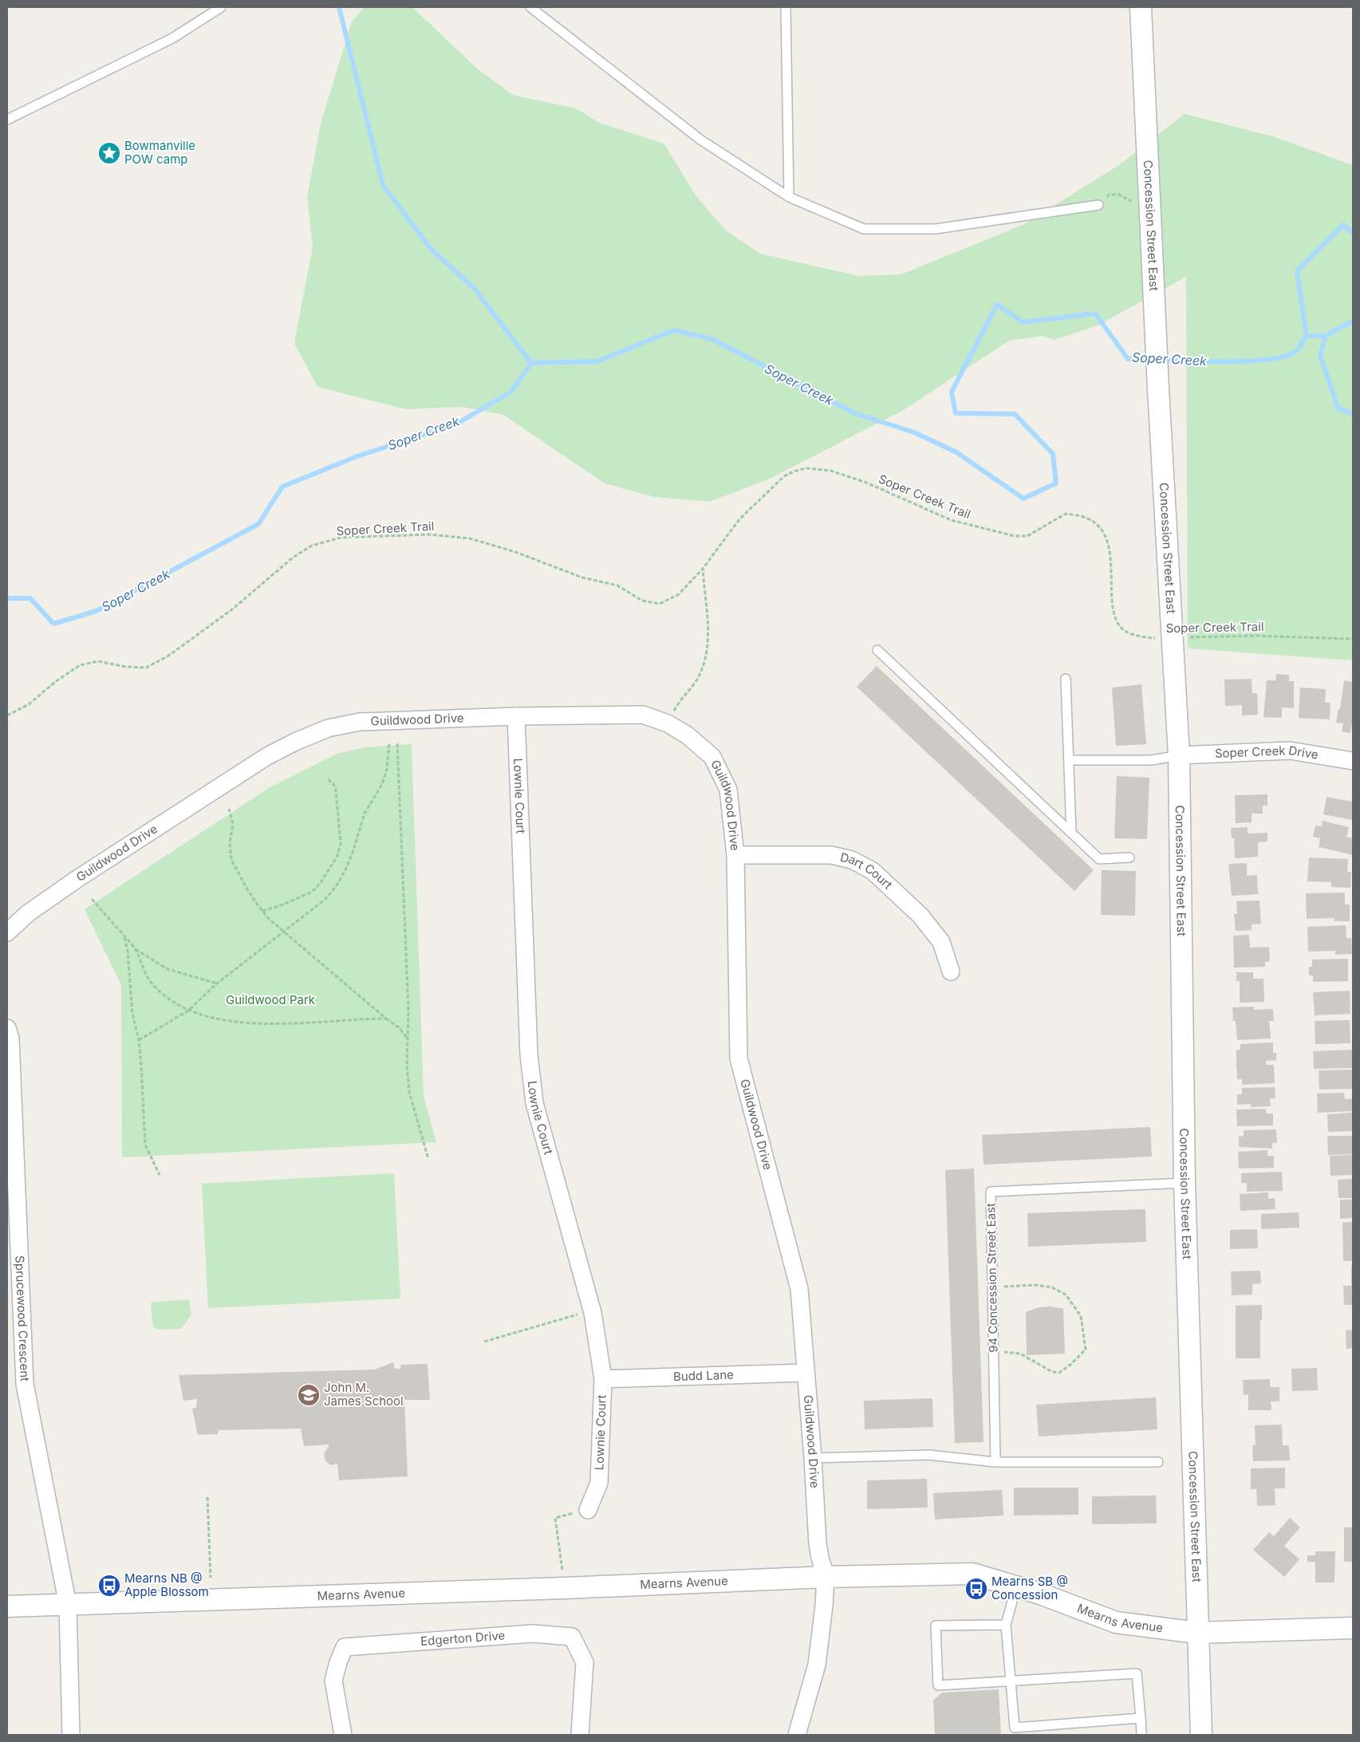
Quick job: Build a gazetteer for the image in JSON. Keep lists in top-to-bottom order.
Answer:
{
  "streets": {
    "street": [
      "Concession Street East",
      "Guildwood Drive",
      "Soper Creek Drive",
      "Lownie Court",
      "Dart Court",
      "Sprucewood Crescent",
      "Budd Lane",
      "Mearns Avenue",
      "Edgerton Drive"
    ],
    "lane": ["94 Concession Street East"],
    "path": ["Soper Creek Trail"]
  },
  "crossings": [
    ["Concession Street East", "Soper Creek Trail"],
    ["Concession Street East", "Soper Creek Drive"],
    ["Concession Street East", "94 Concession Street East"],
    ["Concession Street East", "Mearns Avenue"],
    ["Guildwood Drive", "Lownie Court"],
    ["Guildwood Drive", "Dart Court"],
    ["Guildwood Drive", "Budd Lane"],
    ["Guildwood Drive", "Mearns Avenue"],
    ["Lownie Court", "Budd Lane"],
    ["Sprucewood Crescent", "Mearns Avenue"]
  ],
  "water": ["Soper Creek"],
  "parks": ["Guildwood Park"],
  "places": {
    "place": ["Bowmanville POW camp"],
    "school or university": ["John M. James School"],
    "bus stop": ["Mearns NB @ Apple Blossom", "Mearns SB @ Concession"]
  }
}
